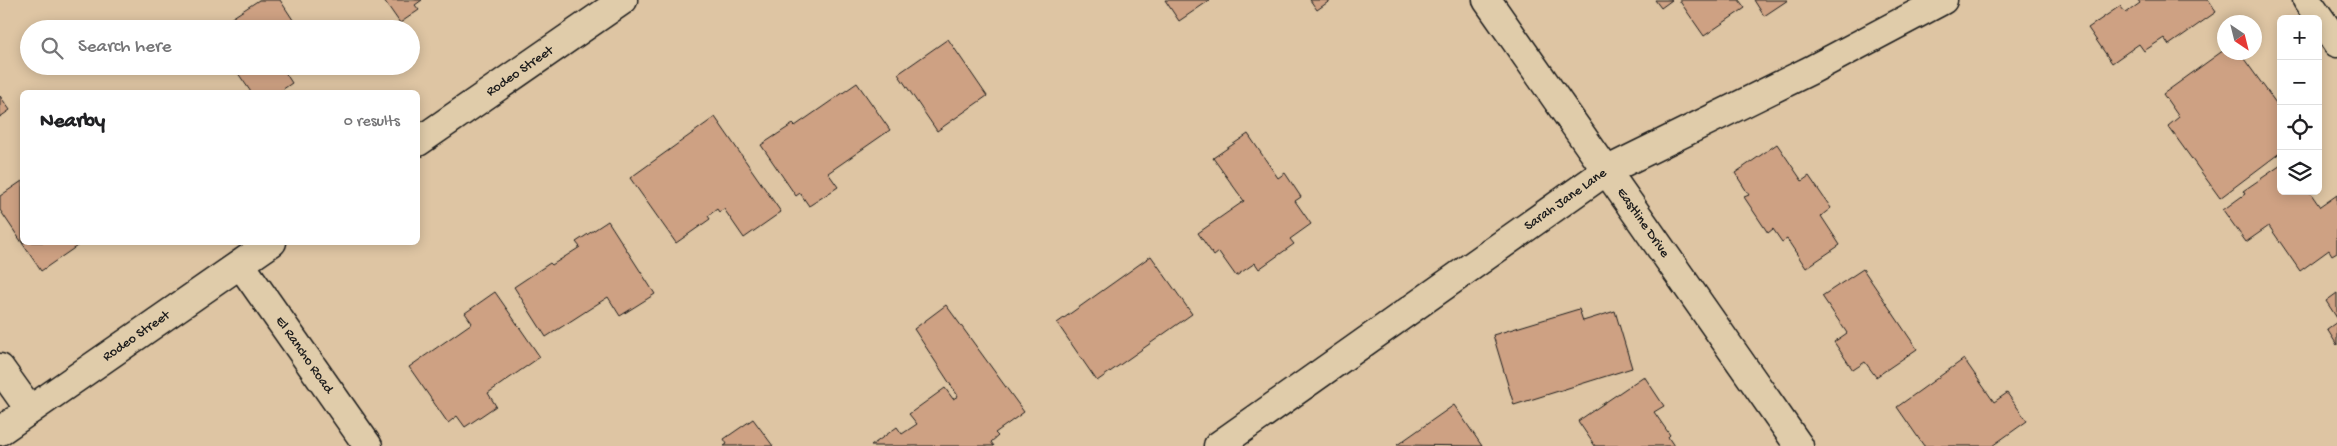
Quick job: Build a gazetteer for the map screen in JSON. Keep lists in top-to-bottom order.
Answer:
{
  "streets": {
    "street": [
      "Rodeo Street",
      "Sarah Jane Lane",
      "Eastline Drive",
      "El Rancho Road"
    ]
  },
  "crossings": [
    ["Rodeo Street", "El Rancho Road"],
    ["Sarah Jane Lane", "Eastline Drive"]
  ],
  "north": "bottom right",
  "page": {
    "map_buttons": ["+", "−"],
    "search": "Search here",
    "heading": ["Nearby", "0 results"]
  }
}
